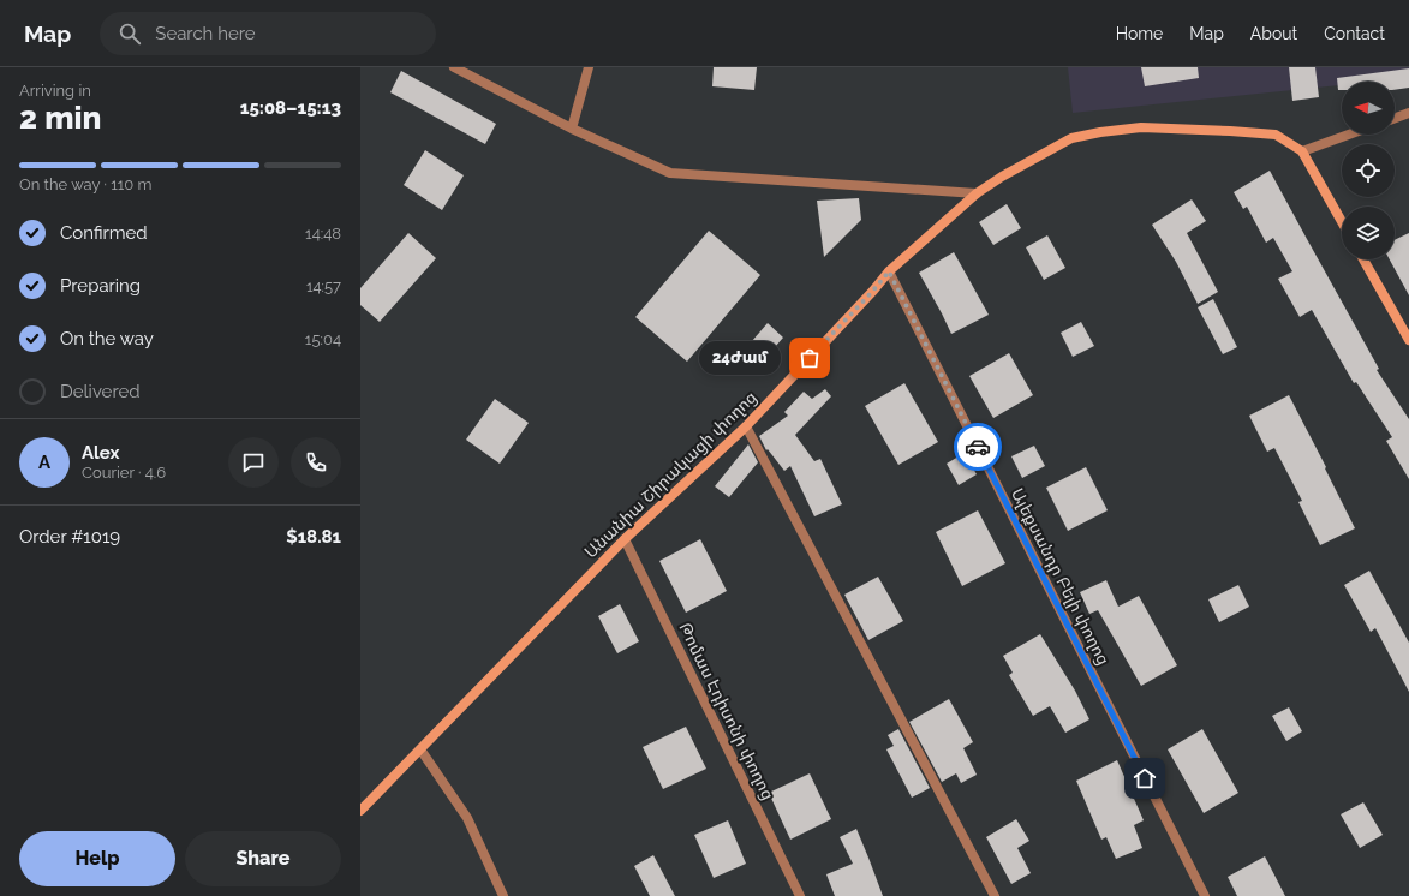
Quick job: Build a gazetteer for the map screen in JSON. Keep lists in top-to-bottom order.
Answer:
{
  "streets": {
    "main road": ["Անանիա Շիրակացի փողոց"],
    "street": ["Ալեքսանդր Բելի փողոց", "Թոմաս Էդիսոնի փողոց"]
  },
  "crossings": [
    ["Անանիա Շիրակացի փողոց", "Ալեքսանդր Բելի փողոց"],
    ["Անանիա Շիրակացի փողոց", "Թոմաս Էդիսոնի փողոց"]
  ],
  "places": ["24Ժամ"],
  "north": "left",
  "page": {
    "header": "Map",
    "search": "Search here",
    "nav": [
      "Home",
      "Map",
      "About",
      "Contact"
    ],
    "heading": ["2 min", "Arriving in", "15:08–15:13"],
    "panel": [
      "Alex",
      "Courier · 4.6",
      "Order #1019",
      "$18.81"
    ],
    "bar": "On the way · 110 m",
    "list": [
      ["Confirmed", "14:48"],
      ["Preparing", "14:57"],
      ["On the way", "15:04"],
      "Delivered"
    ],
    "bubble": "24Ժամ",
    "round": "A",
    "buttons": ["Help", "Share"]
  }
}
